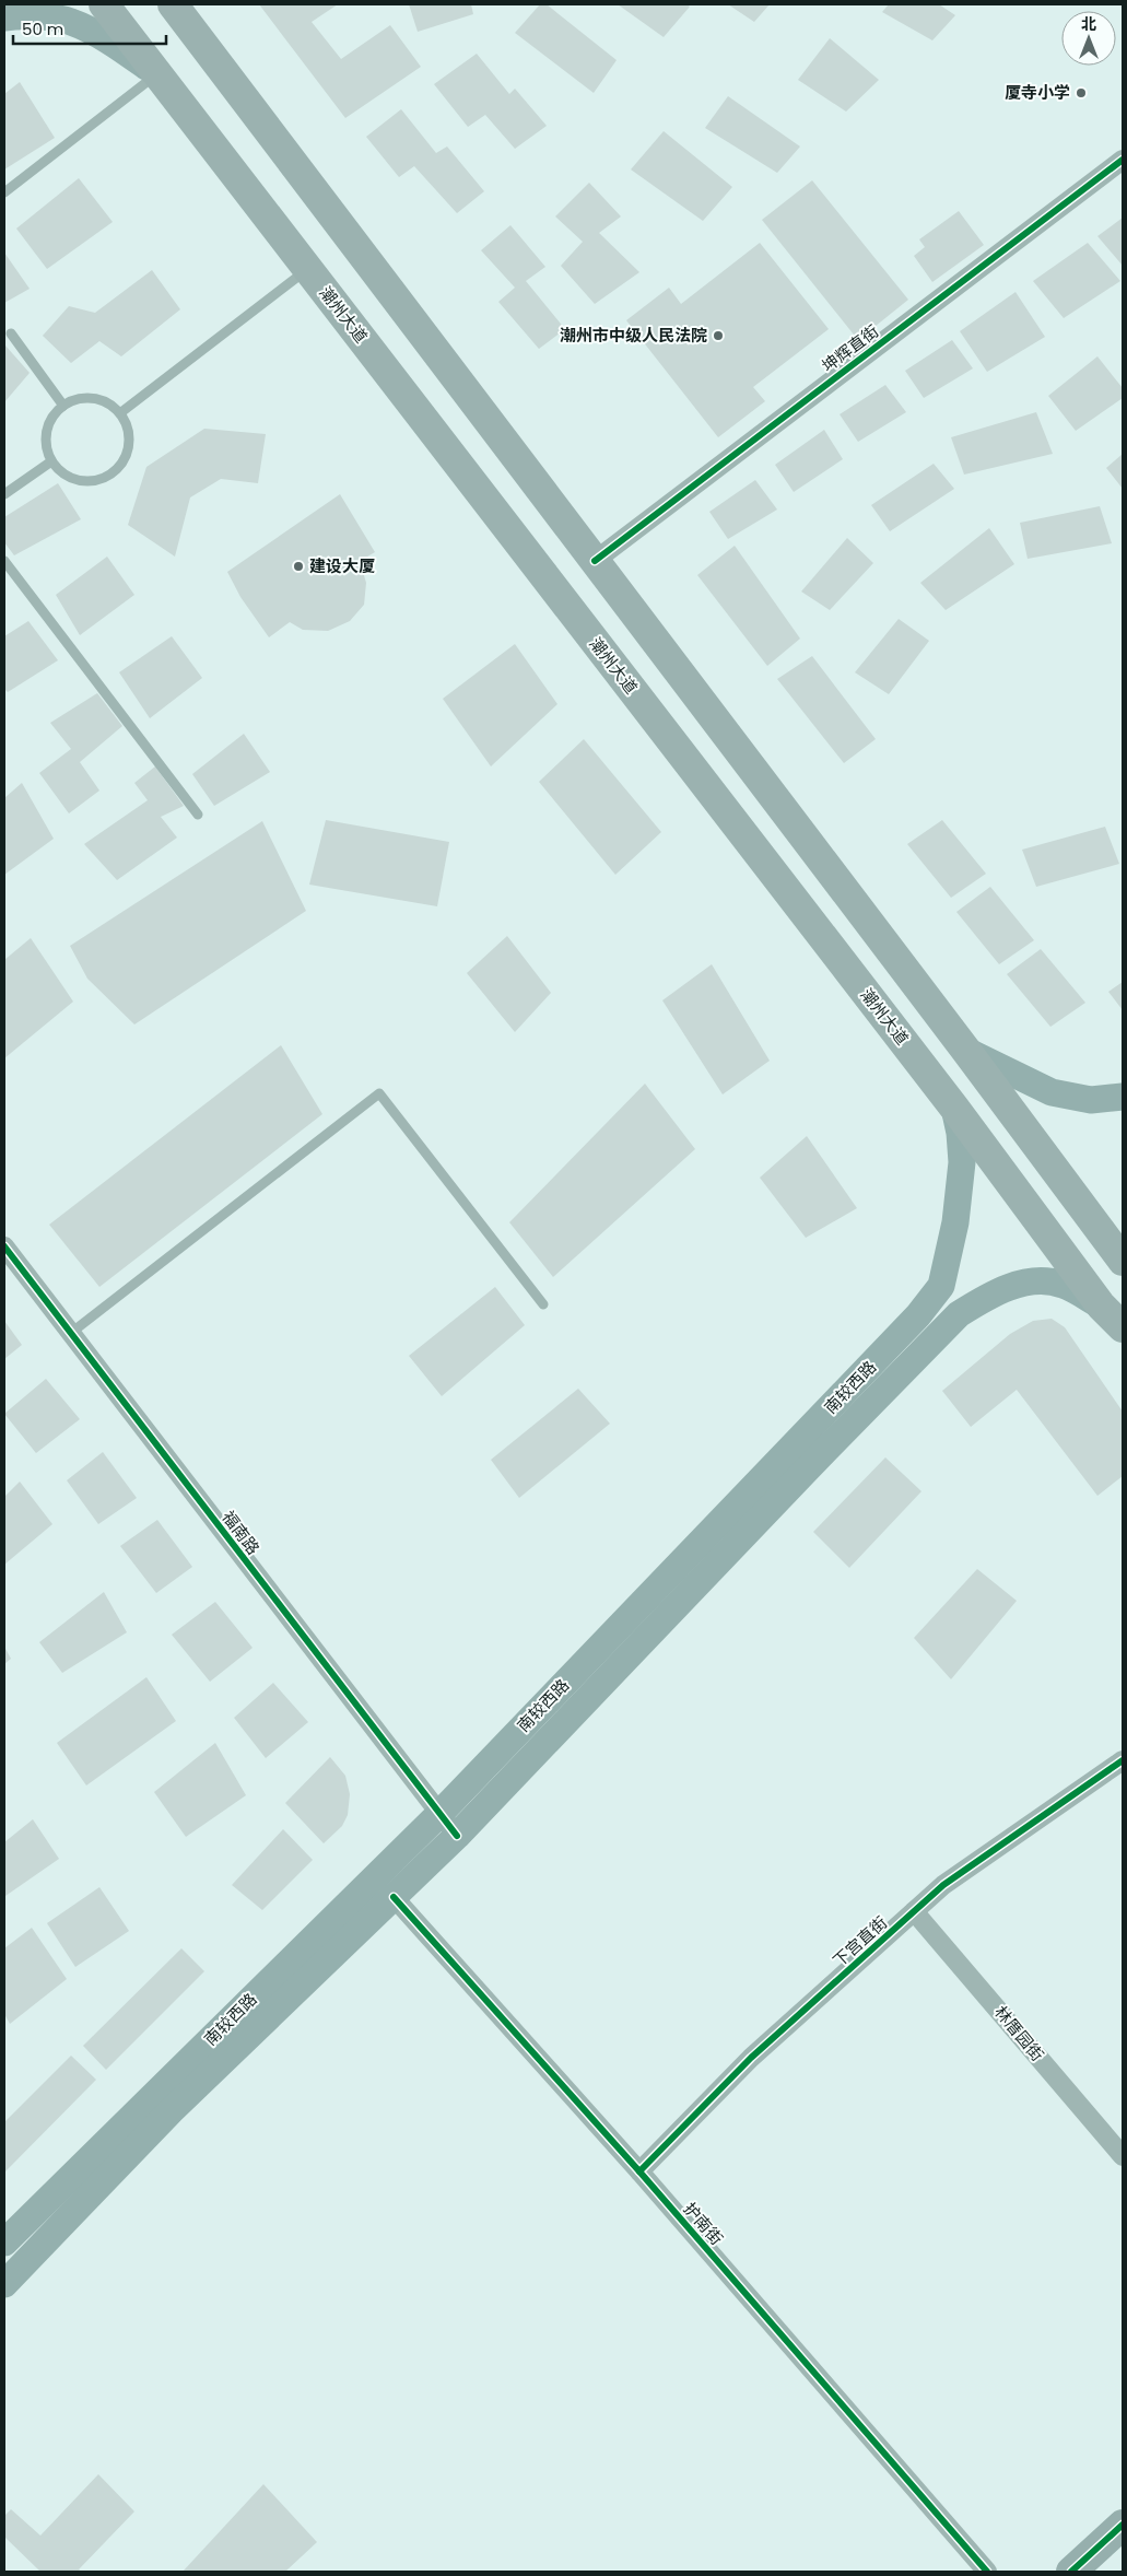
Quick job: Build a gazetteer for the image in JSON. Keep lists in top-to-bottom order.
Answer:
{
  "streets": {
    "highway": ["潮州大道"],
    "main road": ["南较西路"],
    "street": [
      "坤辉直街",
      "福南路",
      "下宫直街",
      "林厝园街",
      "护南街"
    ]
  },
  "crossings": [
    ["潮州大道", "南较西路"],
    ["南较西路", "福南路"],
    ["南较西路", "护南街"],
    ["下宫直街", "林厝园街"],
    ["下宫直街", "护南街"]
  ],
  "places": ["厦寺小学", "潮州市中级人民法院", "建设大厦"],
  "scale_bar": "50 m",
  "north": "top"
}
